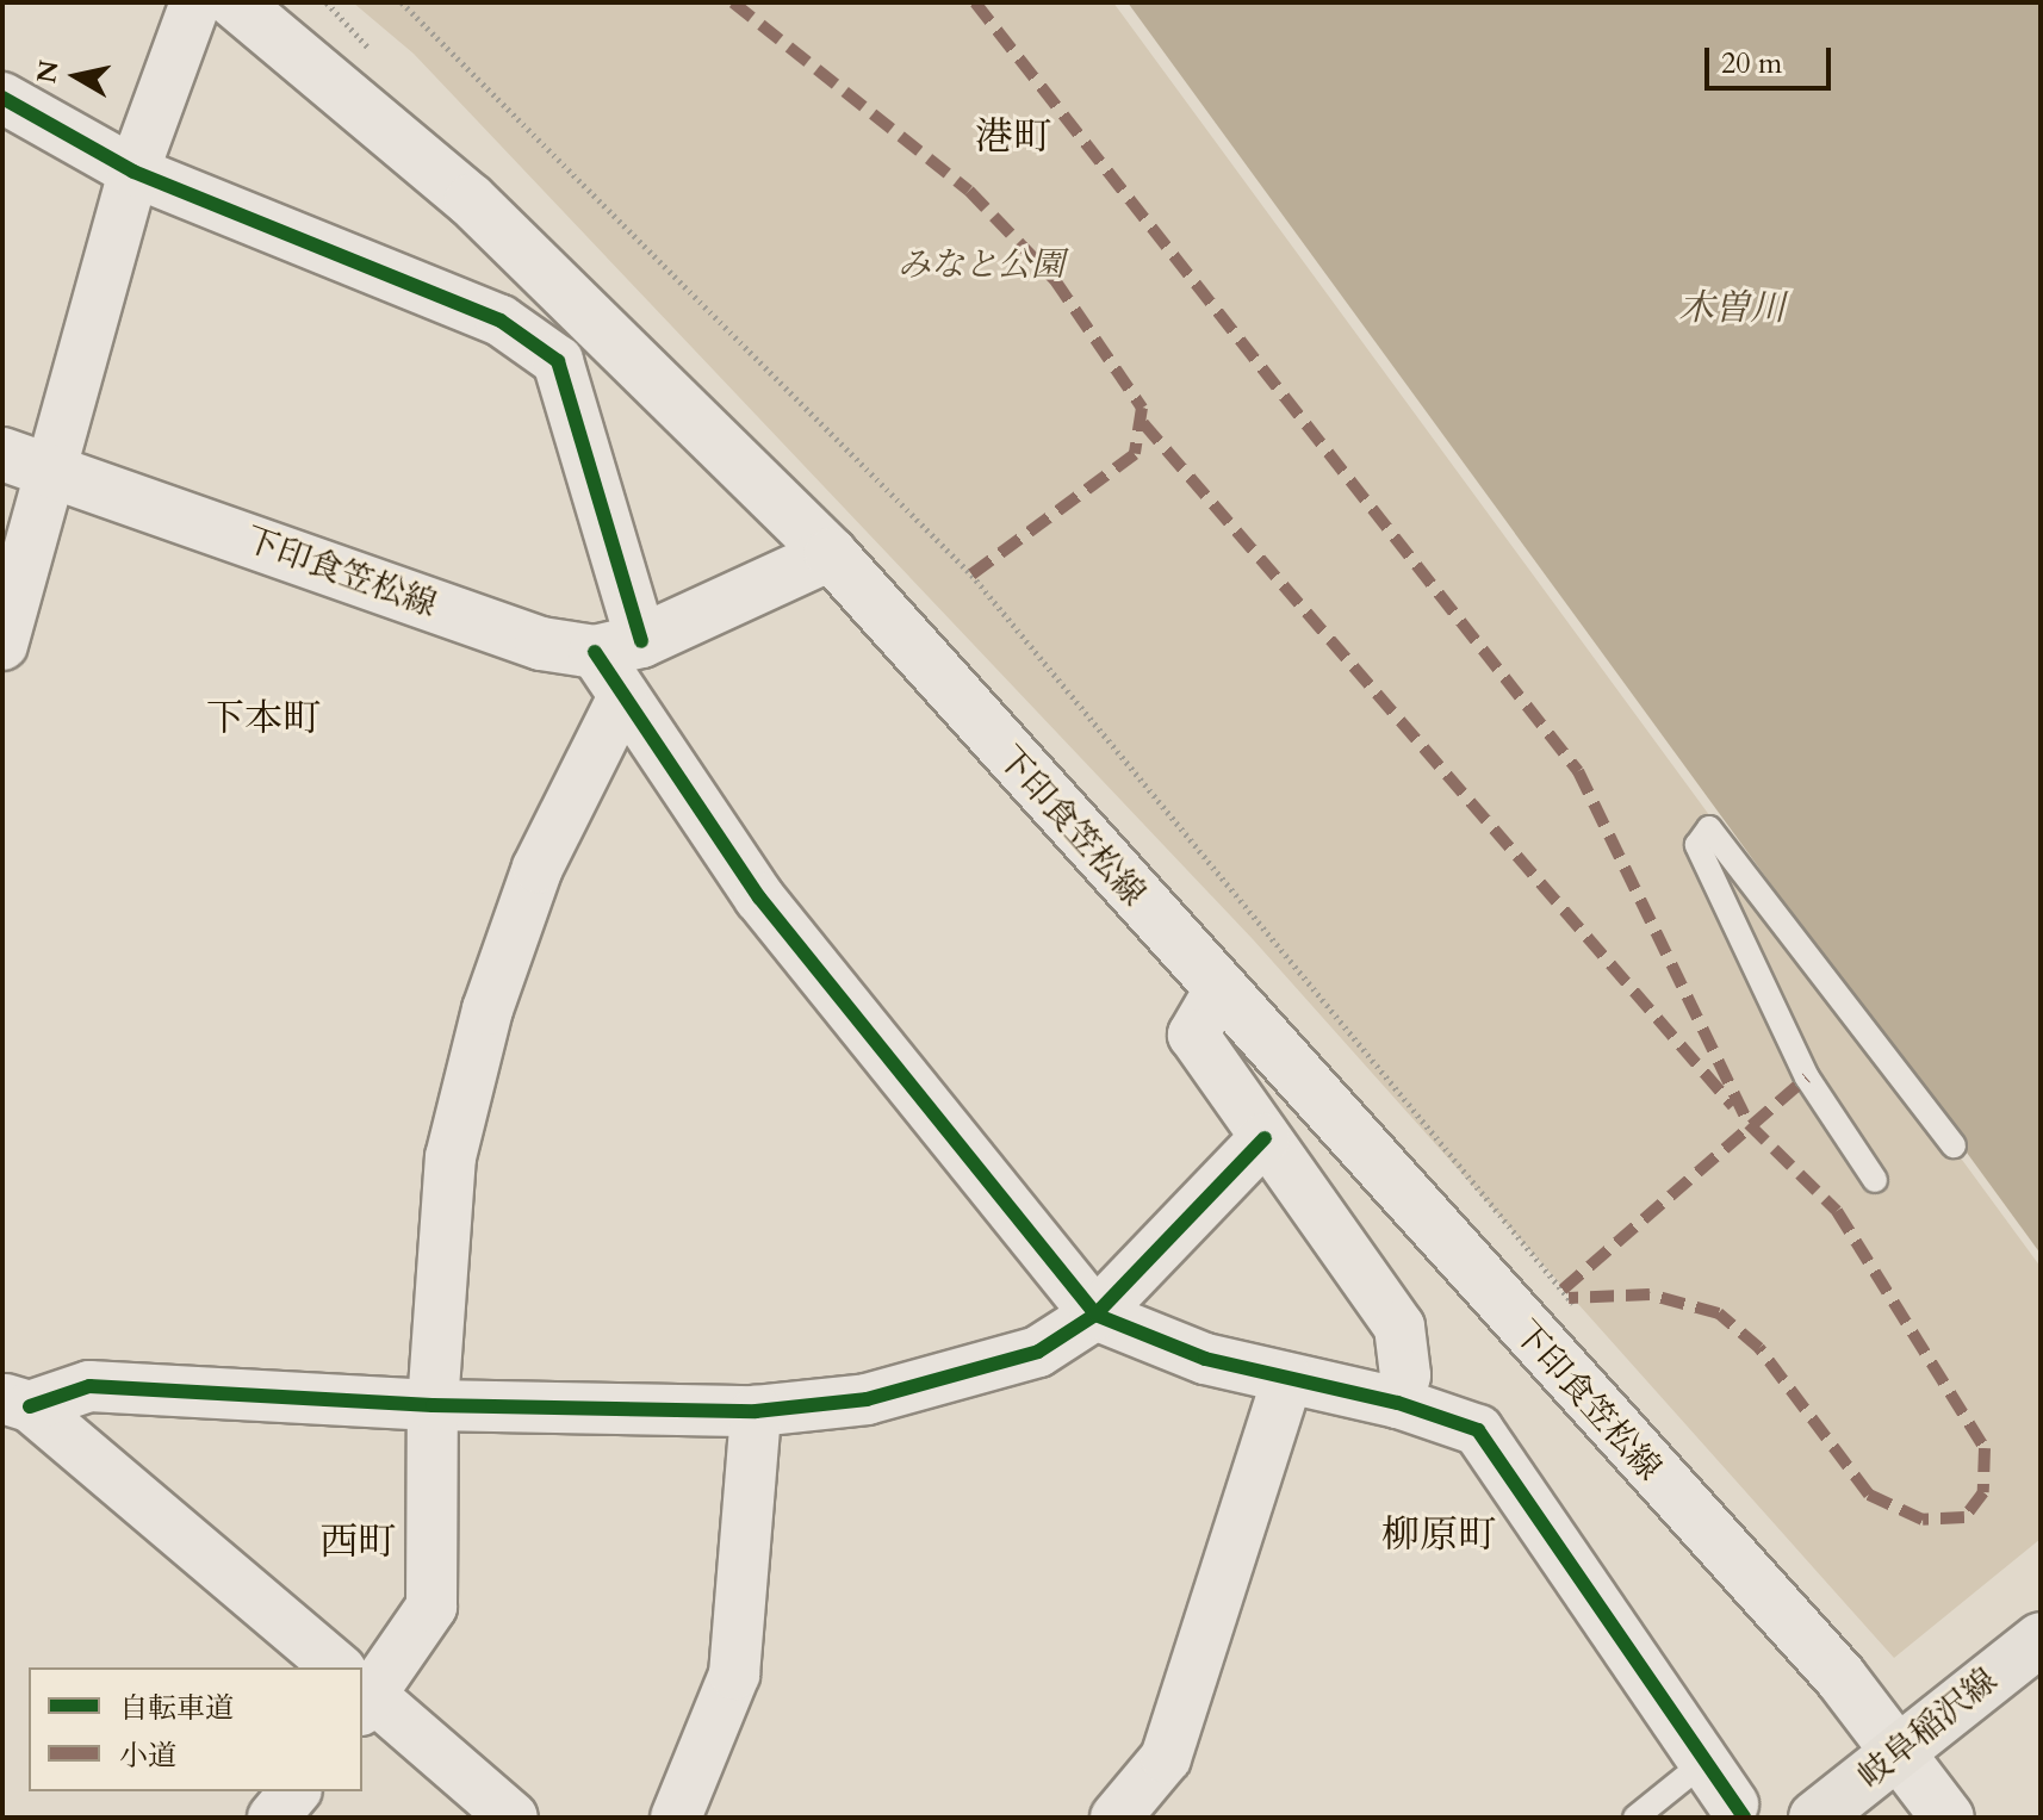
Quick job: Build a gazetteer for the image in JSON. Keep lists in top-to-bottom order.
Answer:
{
  "streets": {
    "main road": ["下印食笠松線", "岐阜稲沢線"]
  },
  "crossings": [
    ["下印食笠松線", "岐阜稲沢線"]
  ],
  "districts": [
    "港町",
    "下本町",
    "柳原町",
    "西町"
  ],
  "water": ["木曽川"],
  "parks": ["みなと公園"],
  "legend": ["自転車道", "小道"],
  "scale_bar": "20 m",
  "north": "left"
}
